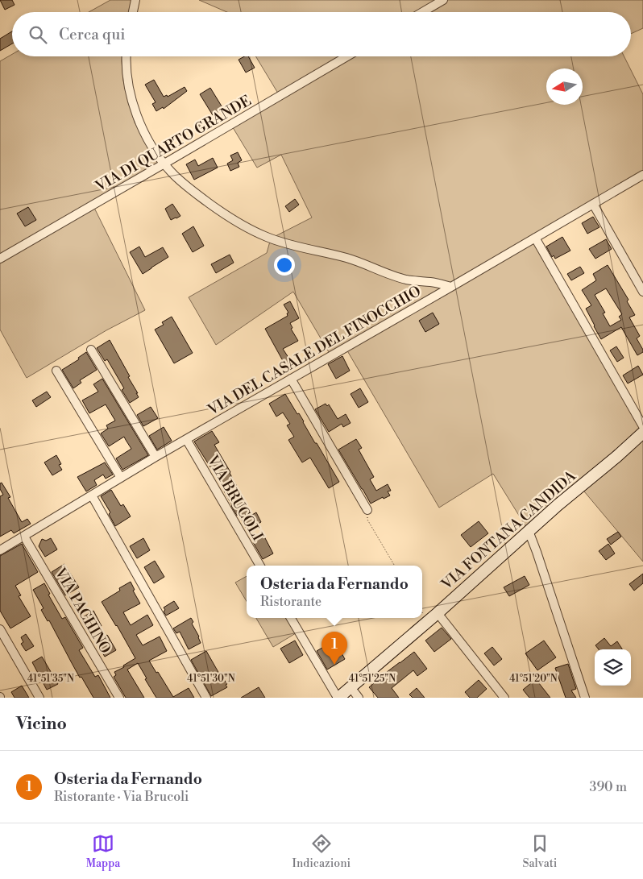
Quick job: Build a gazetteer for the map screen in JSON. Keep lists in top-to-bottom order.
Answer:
{
  "streets": {
    "main road": ["VIA FONTANA CANDIDA"],
    "street": [
      "VIA DI QUARTO GRANDE",
      "VIA DEL CASALE DEL FINOCCHIO",
      "VIA BRUCOLI",
      "VIA PACHINO"
    ]
  },
  "crossings": [
    ["VIA DEL CASALE DEL FINOCCHIO", "VIA BRUCOLI"],
    ["VIA DEL CASALE DEL FINOCCHIO", "VIA PACHINO"]
  ],
  "north": "left",
  "page": {
    "search": "Cerca qui",
    "popup": ["Osteria da Fernando", "Ristorante"],
    "pins": "1",
    "heading": "Vicino",
    "list": [
      {
        "mark": "1",
        "name": "Osteria da Fernando",
        "note": "Ristorante · Via Brucoli",
        "value": "390 m"
      }
    ],
    "nav": ["Mappa", "Indicazioni", "Salvati"]
  },
  "coordinates": [
    "41°51'35\"N",
    "41°51'30\"N",
    "41°51'25\"N",
    "41°51'20\"N"
  ]
}
